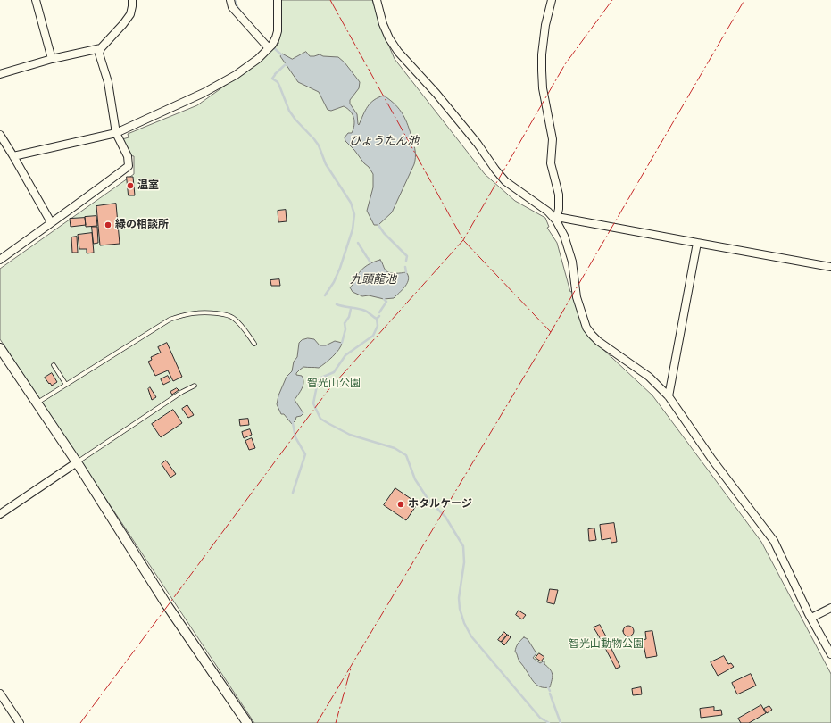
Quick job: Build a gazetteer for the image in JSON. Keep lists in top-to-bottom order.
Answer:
{
  "water": ["ひょうたん池", "九頭龍池"],
  "parks": ["智光山公園", "智光山動物公園"],
  "places": ["温室", "緑の相談所", "ホタルケージ"]
}
